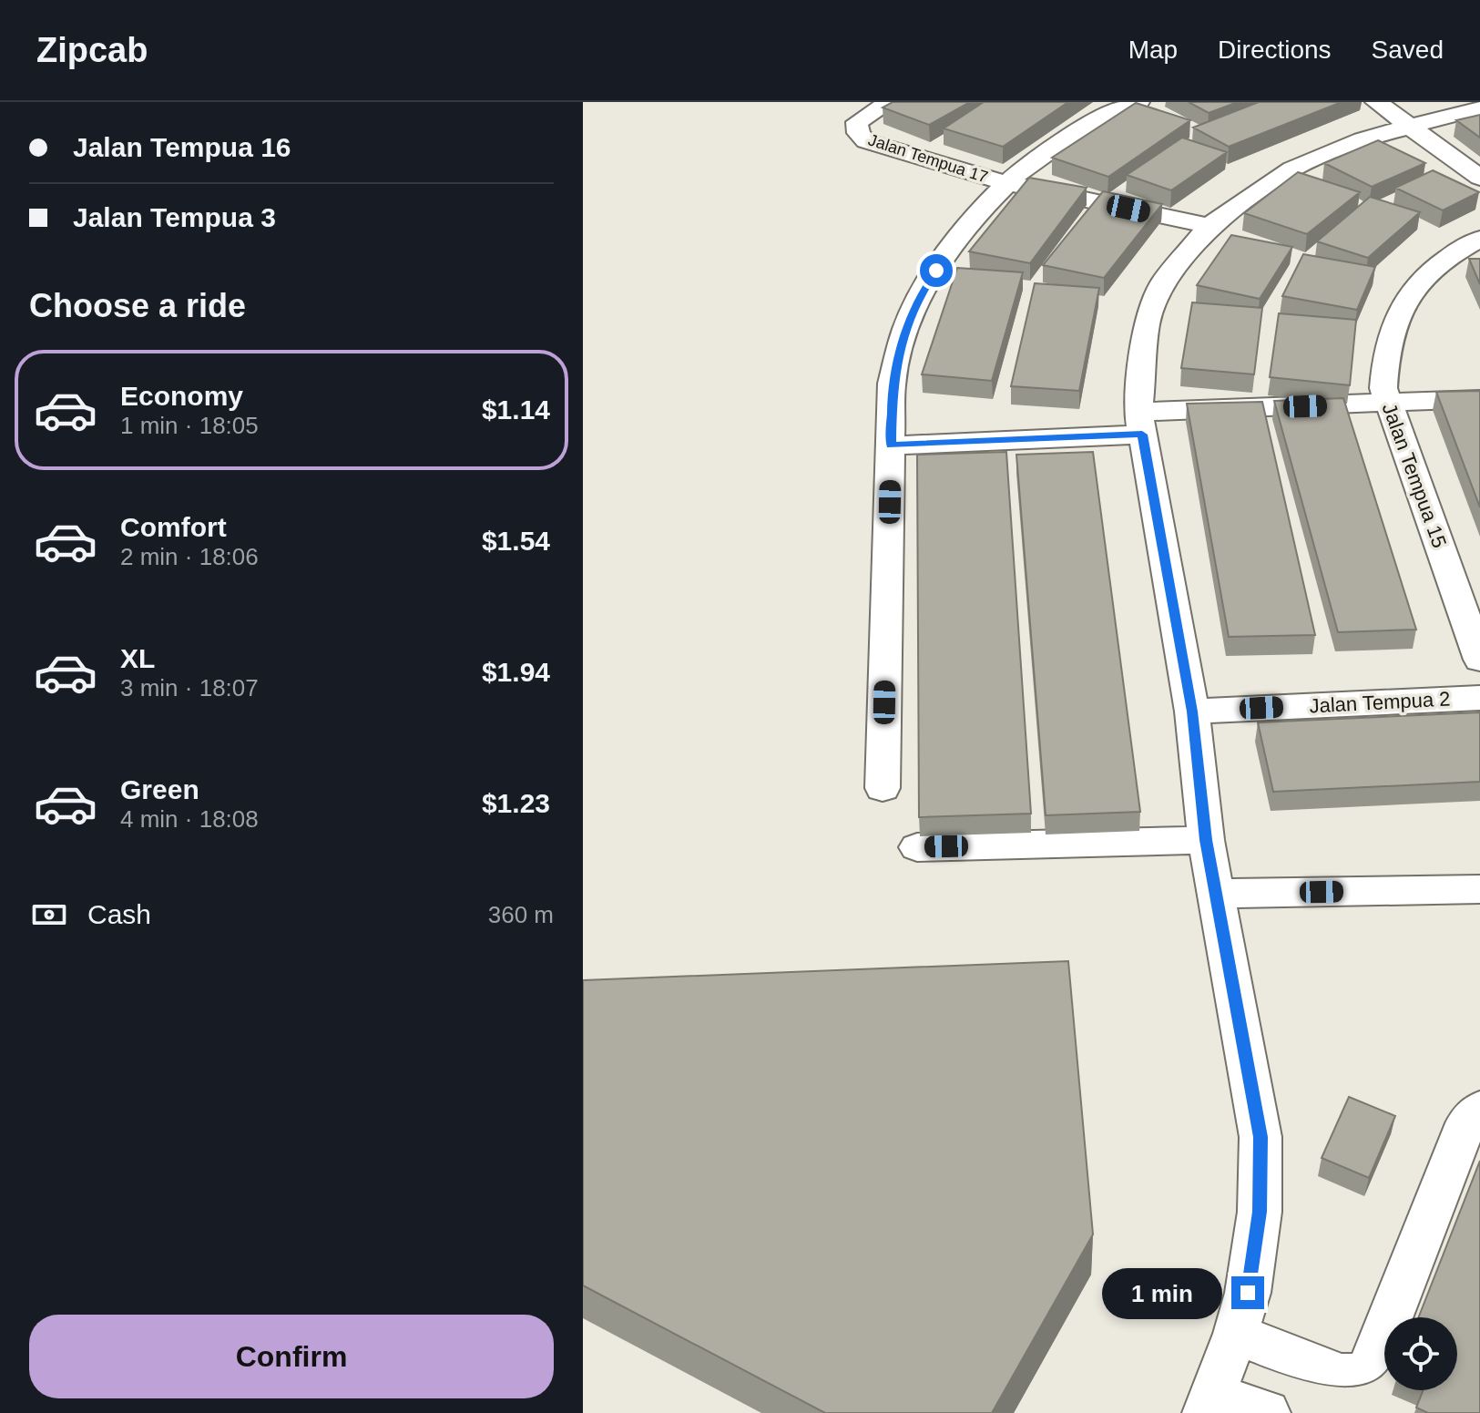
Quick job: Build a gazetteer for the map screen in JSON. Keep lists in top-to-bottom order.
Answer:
{
  "streets": {
    "street": ["Jalan Tempua 17", "Jalan Tempua 15", "Jalan Tempua 2"]
  },
  "page": {
    "header": "Zipcab",
    "nav": ["Map", "Directions", "Saved"],
    "banner": ["Jalan Tempua 16", "Jalan Tempua 3"],
    "heading": "Choose a ride",
    "list": [
      {
        "name": "Economy",
        "note": "1 min · 18:05",
        "value": "$1.14"
      },
      {
        "name": "Comfort",
        "note": "2 min · 18:06",
        "value": "$1.54"
      },
      {
        "name": "XL",
        "note": "3 min · 18:07",
        "value": "$1.94"
      },
      {
        "name": "Green",
        "note": "4 min · 18:08",
        "value": "$1.23"
      }
    ],
    "pay": ["Cash", "360 m"],
    "bubble": "1 min",
    "buttons": "Confirm"
  }
}
